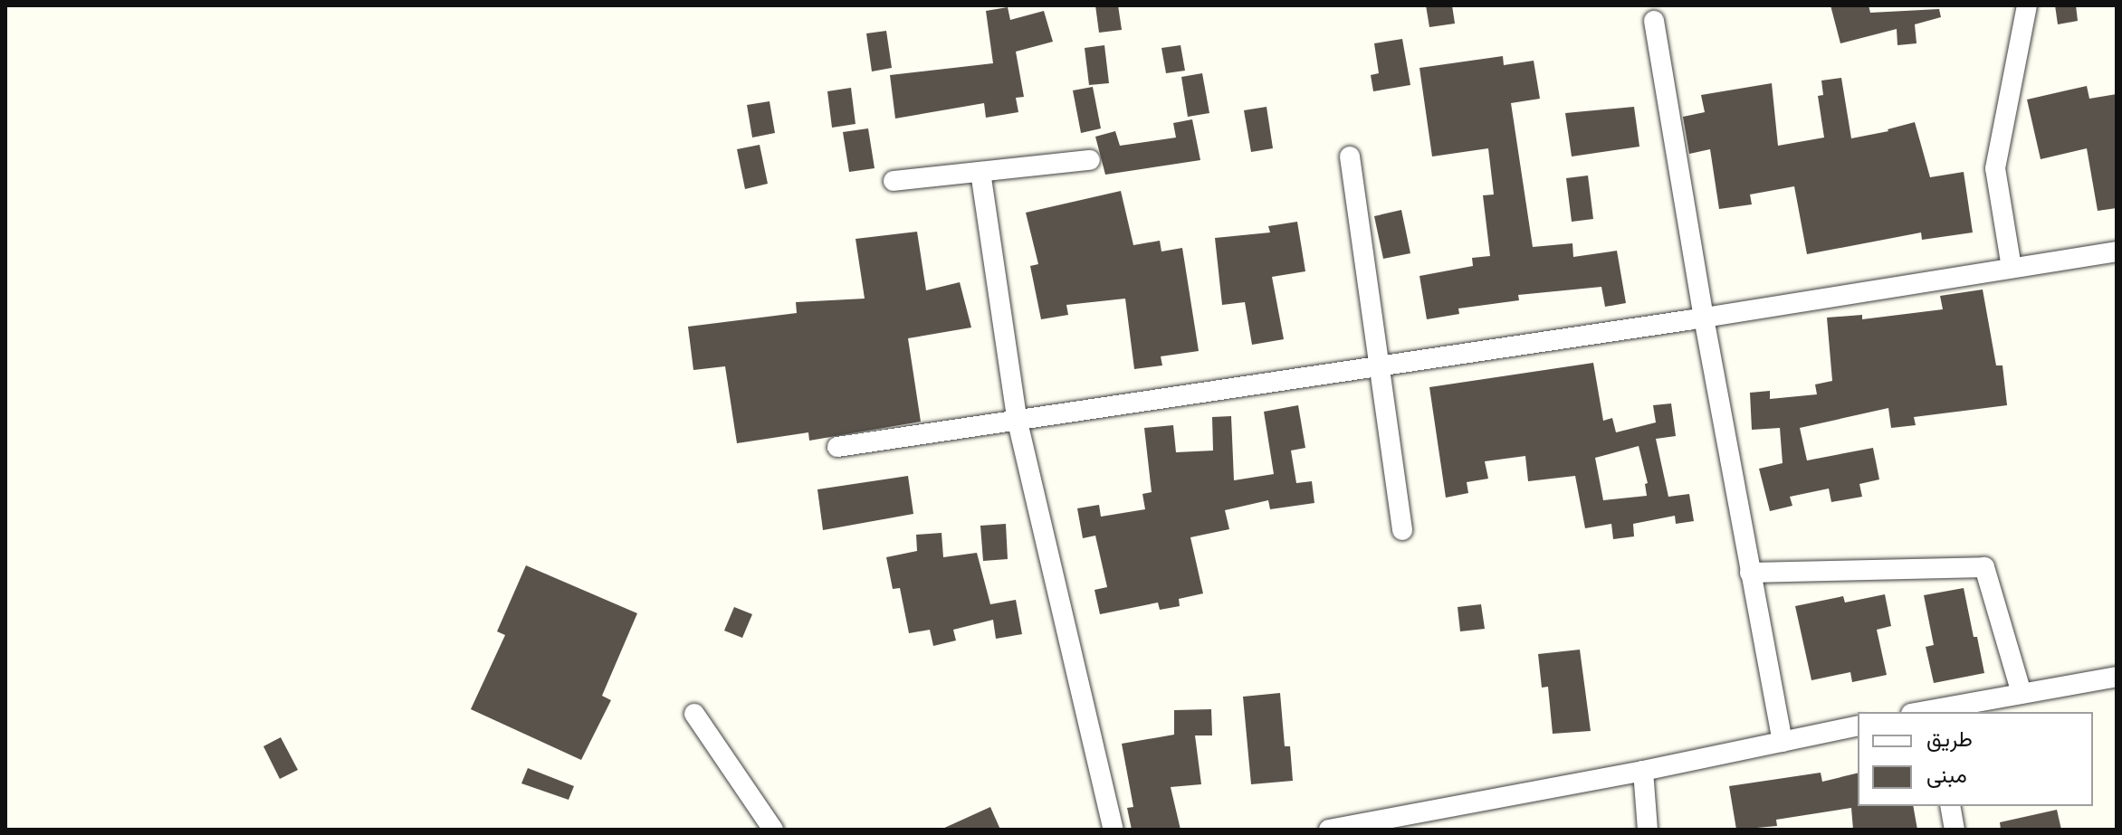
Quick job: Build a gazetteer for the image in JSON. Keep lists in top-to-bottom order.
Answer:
{
  "legend": ["طريق", "مبنى"]
}
